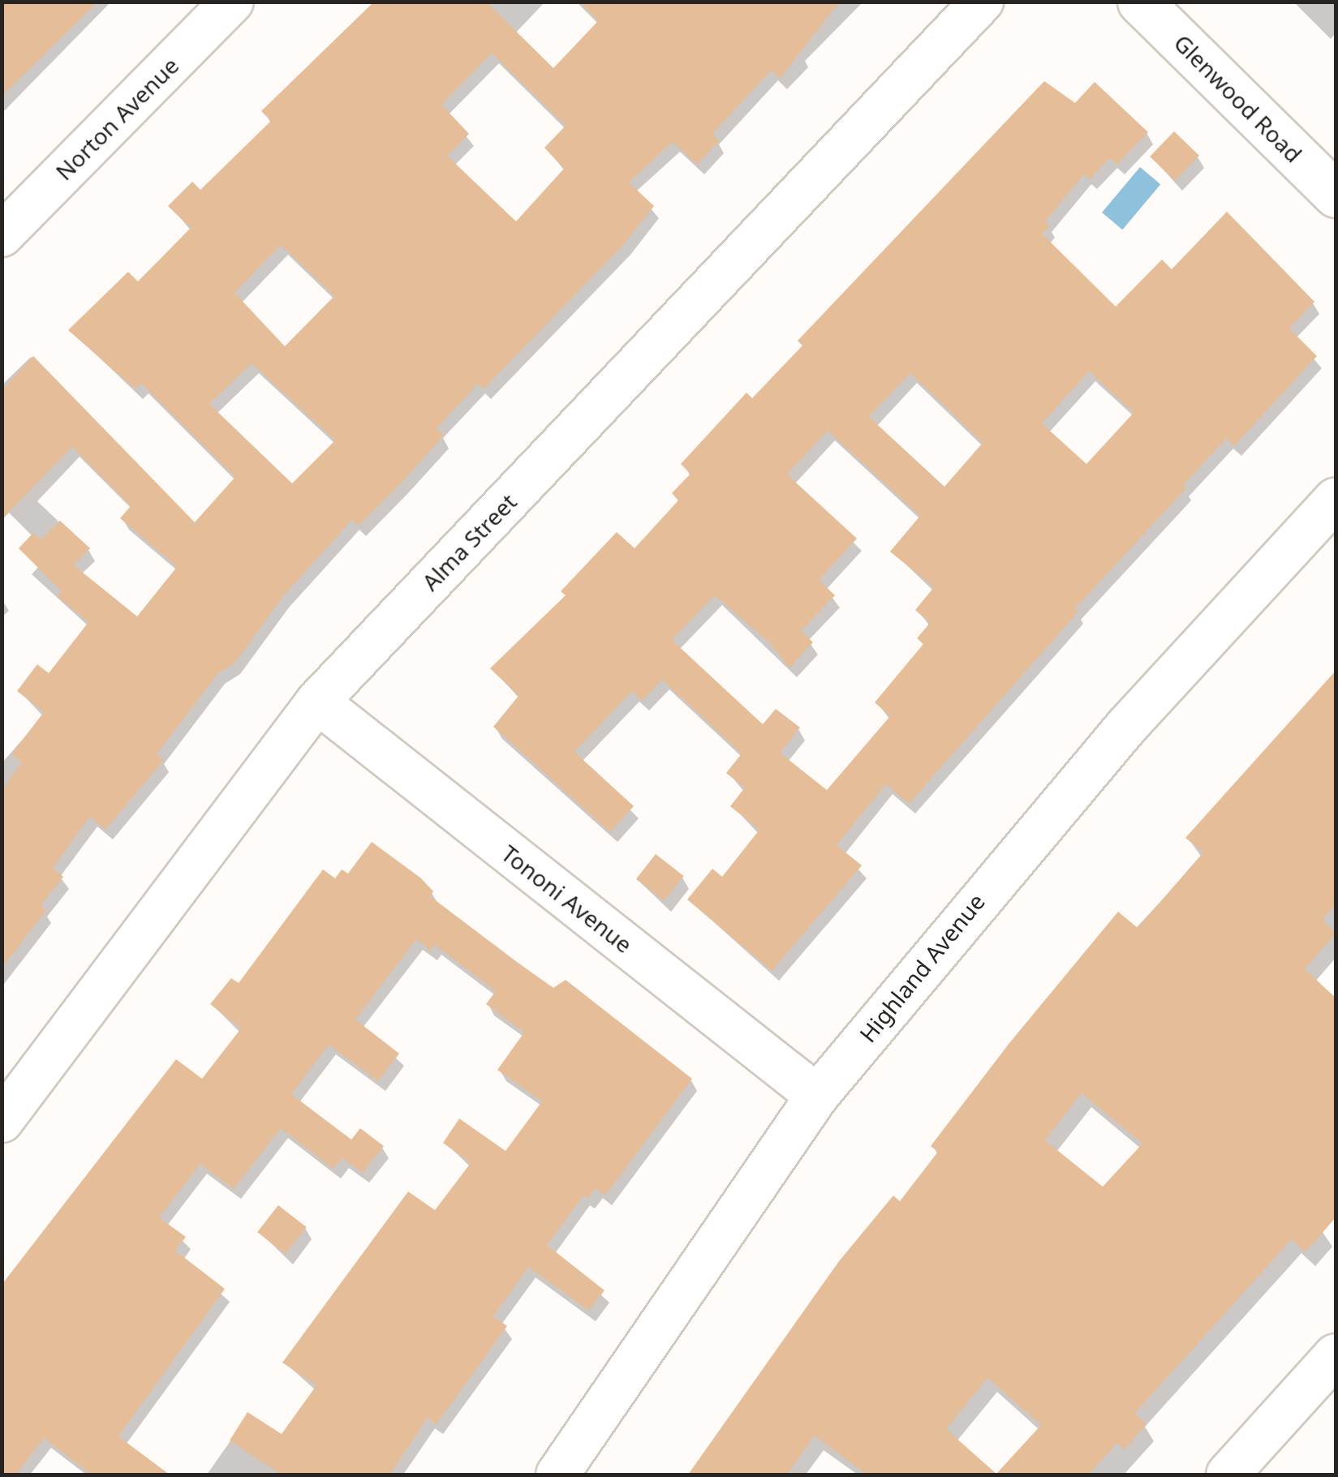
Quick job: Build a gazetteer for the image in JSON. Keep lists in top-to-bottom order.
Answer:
{
  "streets": {
    "street": [
      "Glenwood Road",
      "Norton Avenue",
      "Alma Street",
      "Tononi Avenue",
      "Highland Avenue"
    ]
  },
  "crossings": [
    ["Alma Street", "Tononi Avenue"],
    ["Tononi Avenue", "Highland Avenue"]
  ]
}
